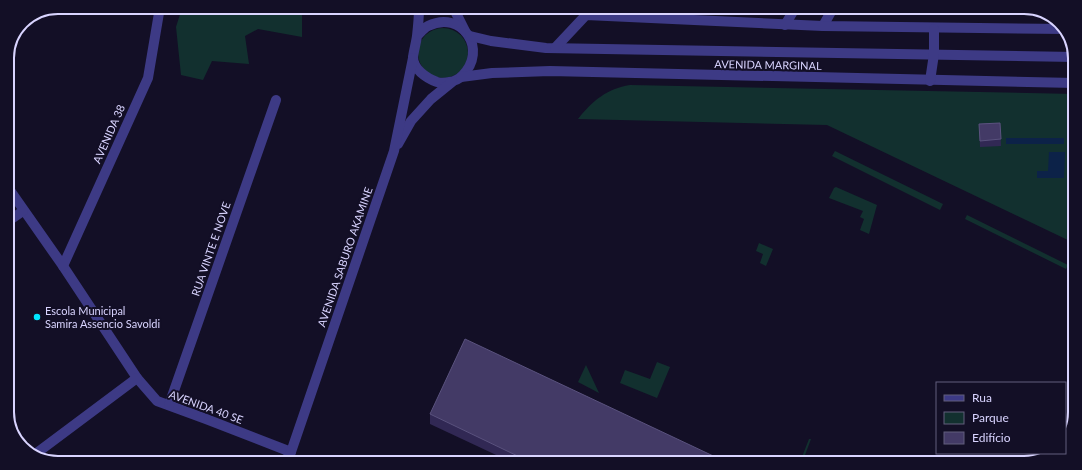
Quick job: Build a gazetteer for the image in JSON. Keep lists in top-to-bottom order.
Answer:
{
  "streets": {
    "street": [
      "AVENIDA MARGINAL",
      "AVENIDA 38",
      "RUA VINTE E NOVE",
      "AVENIDA SABURO AKAMINE",
      "AVENIDA 40 SE"
    ]
  },
  "crossings": [
    ["AVENIDA MARGINAL", "AVENIDA SABURO AKAMINE"],
    ["AVENIDA 38", "AVENIDA 40 SE"],
    ["RUA VINTE E NOVE", "AVENIDA 40 SE"],
    ["AVENIDA SABURO AKAMINE", "AVENIDA 40 SE"]
  ],
  "places": ["Escola Municipal Samira Assencio Savoldi"],
  "legend": ["Rua", "Parque", "Edifício"]
}
